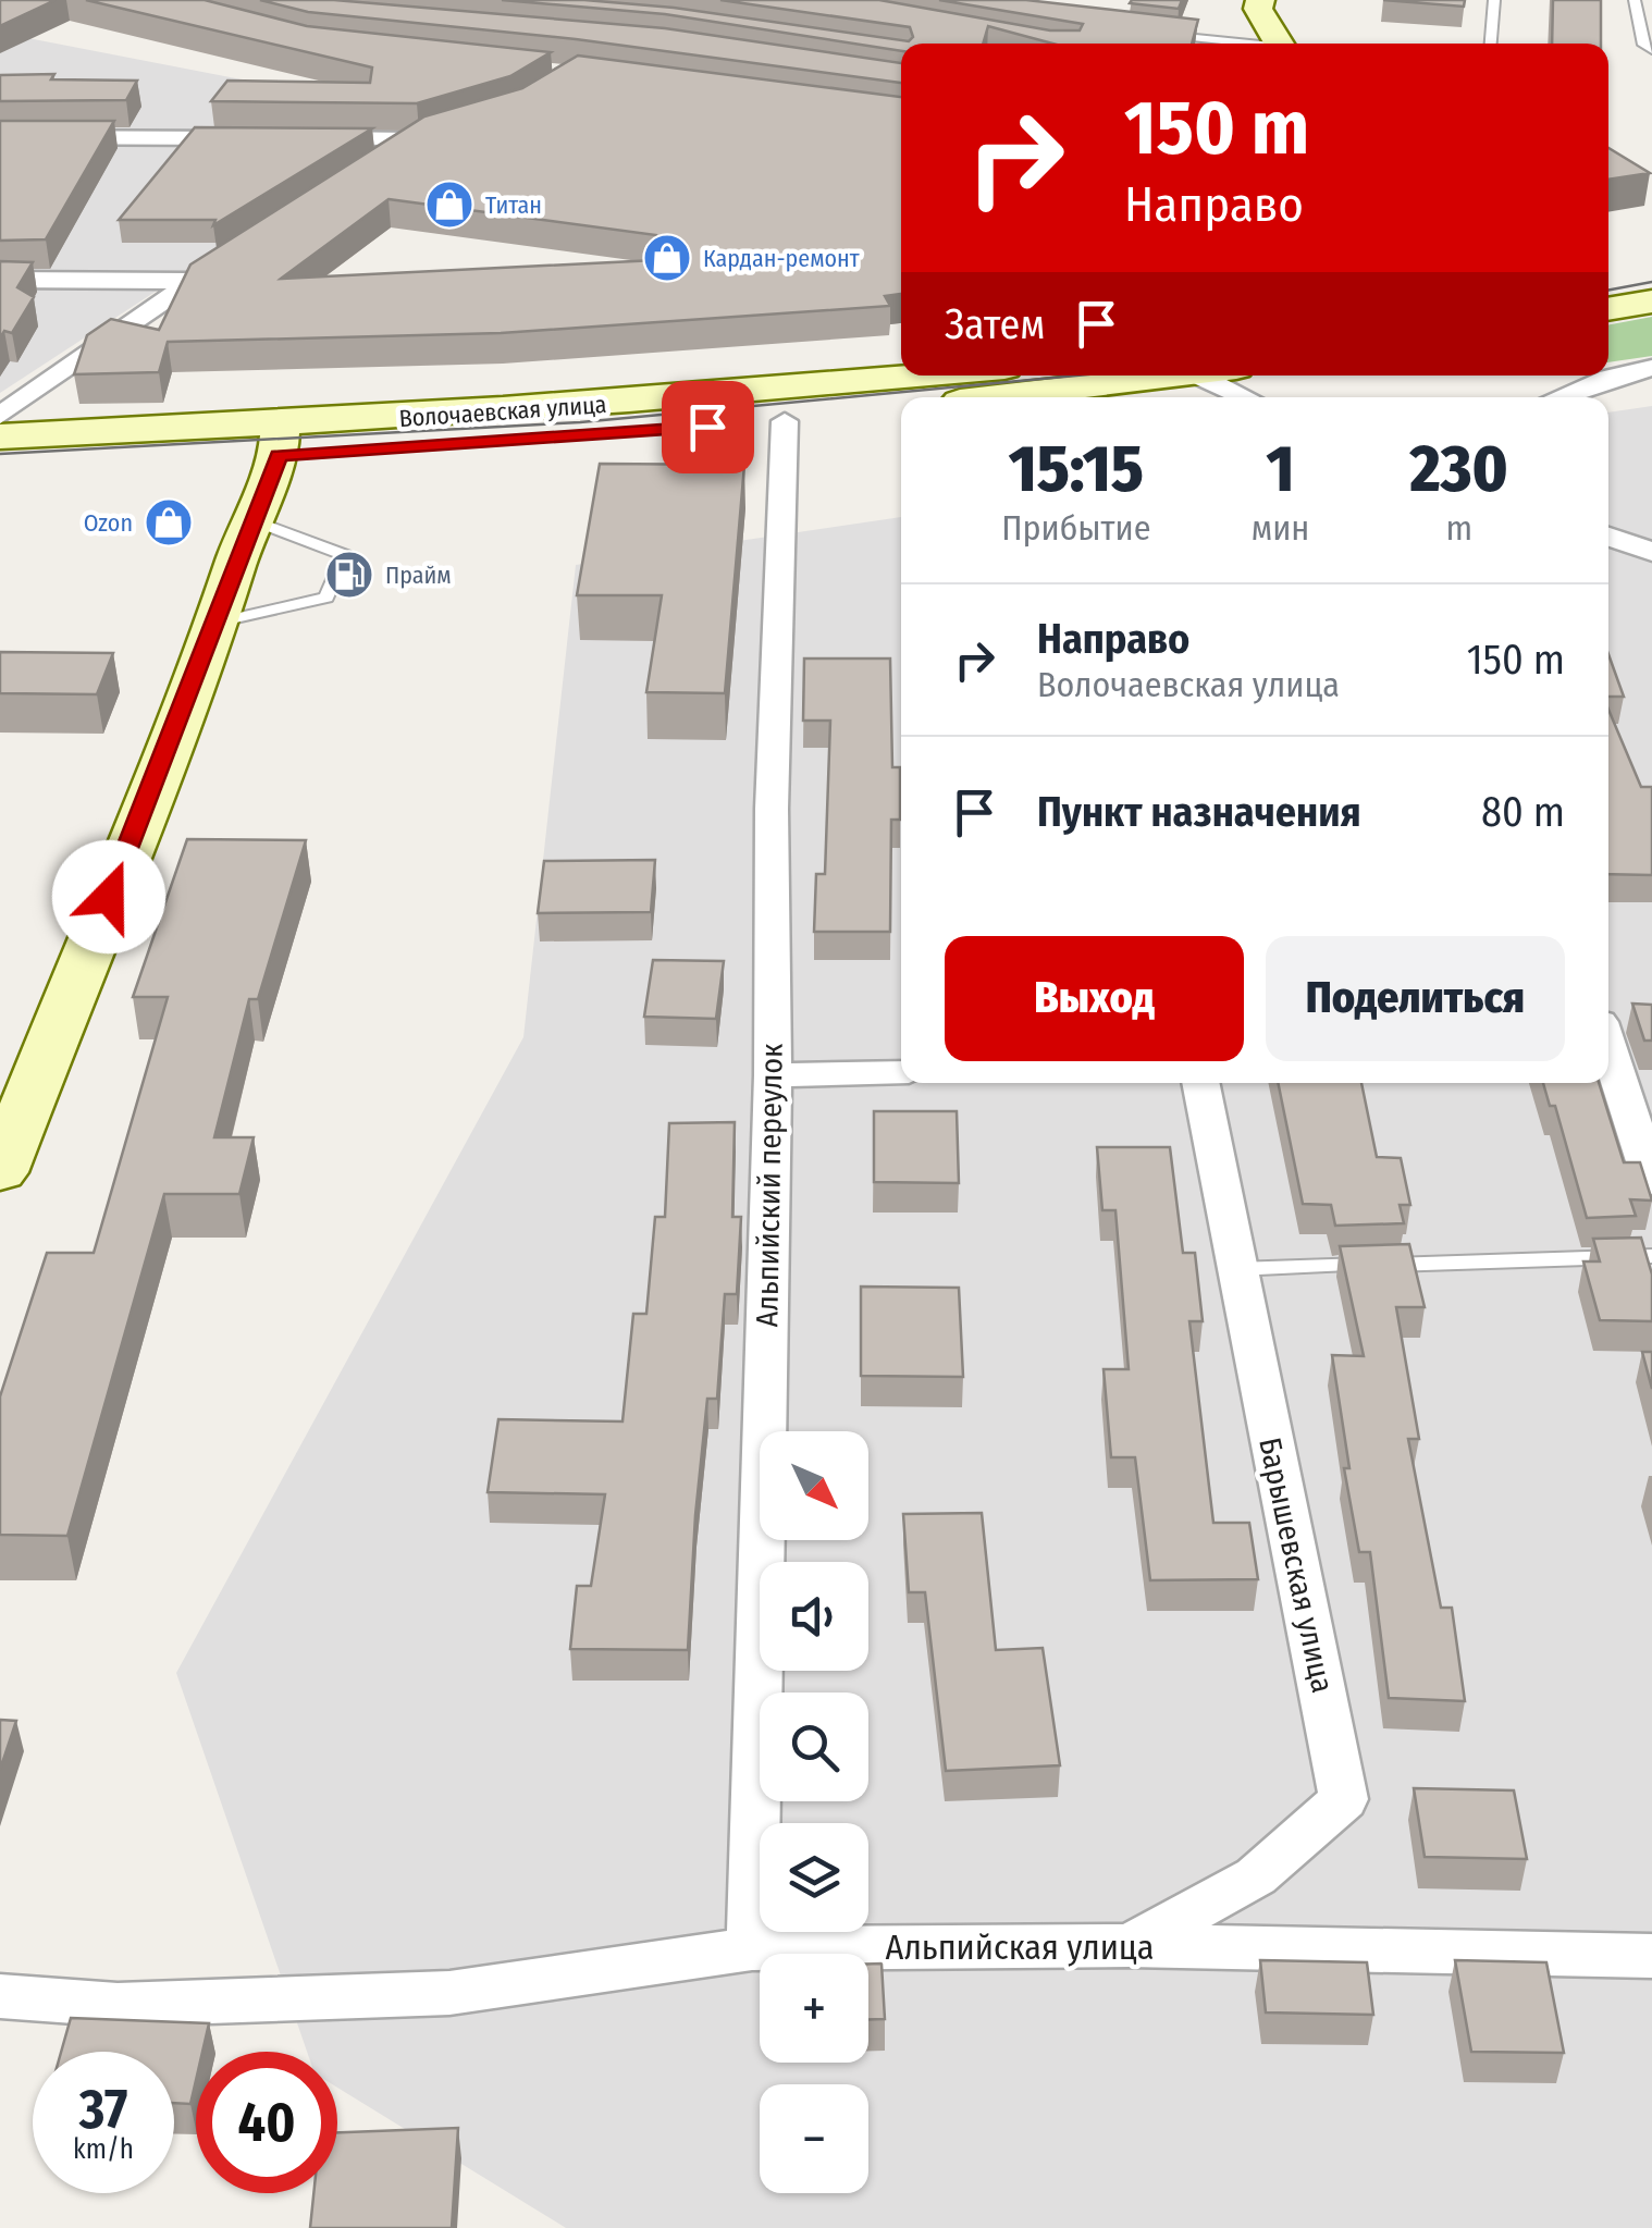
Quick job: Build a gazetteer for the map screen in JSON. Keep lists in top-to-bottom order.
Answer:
{
  "streets": {
    "main road": ["Волочаевская улица"],
    "street": ["Альпийский переулок", "Барышевская улица", "Альпийская улица"]
  },
  "crossings": [
    ["Волочаевская улица", "Альпийский переулок"],
    ["Альпийский переулок", "Альпийская улица"],
    ["Барышевская улица", "Альпийская улица"]
  ],
  "places": {
    "shop": ["Титан", "Кардан-ремонт", "Ozon"],
    "fuel station": ["Прайм"]
  },
  "north": "bottom right",
  "page": {
    "turn": ["150 m", "Направо"],
    "then": "Затем",
    "eta": [
      "15:15",
      "Прибытие",
      "1",
      "мин",
      "230",
      "m"
    ],
    "list": [
      {
        "name": "Направо",
        "note": "Волочаевская улица",
        "value": "150 m"
      },
      {
        "name": "Пункт назначения",
        "value": "80 m"
      }
    ],
    "buttons": ["Выход", "Поделиться"],
    "map_buttons": ["+", "−"],
    "speed": "37 km/h",
    "limit": "40"
  }
}
